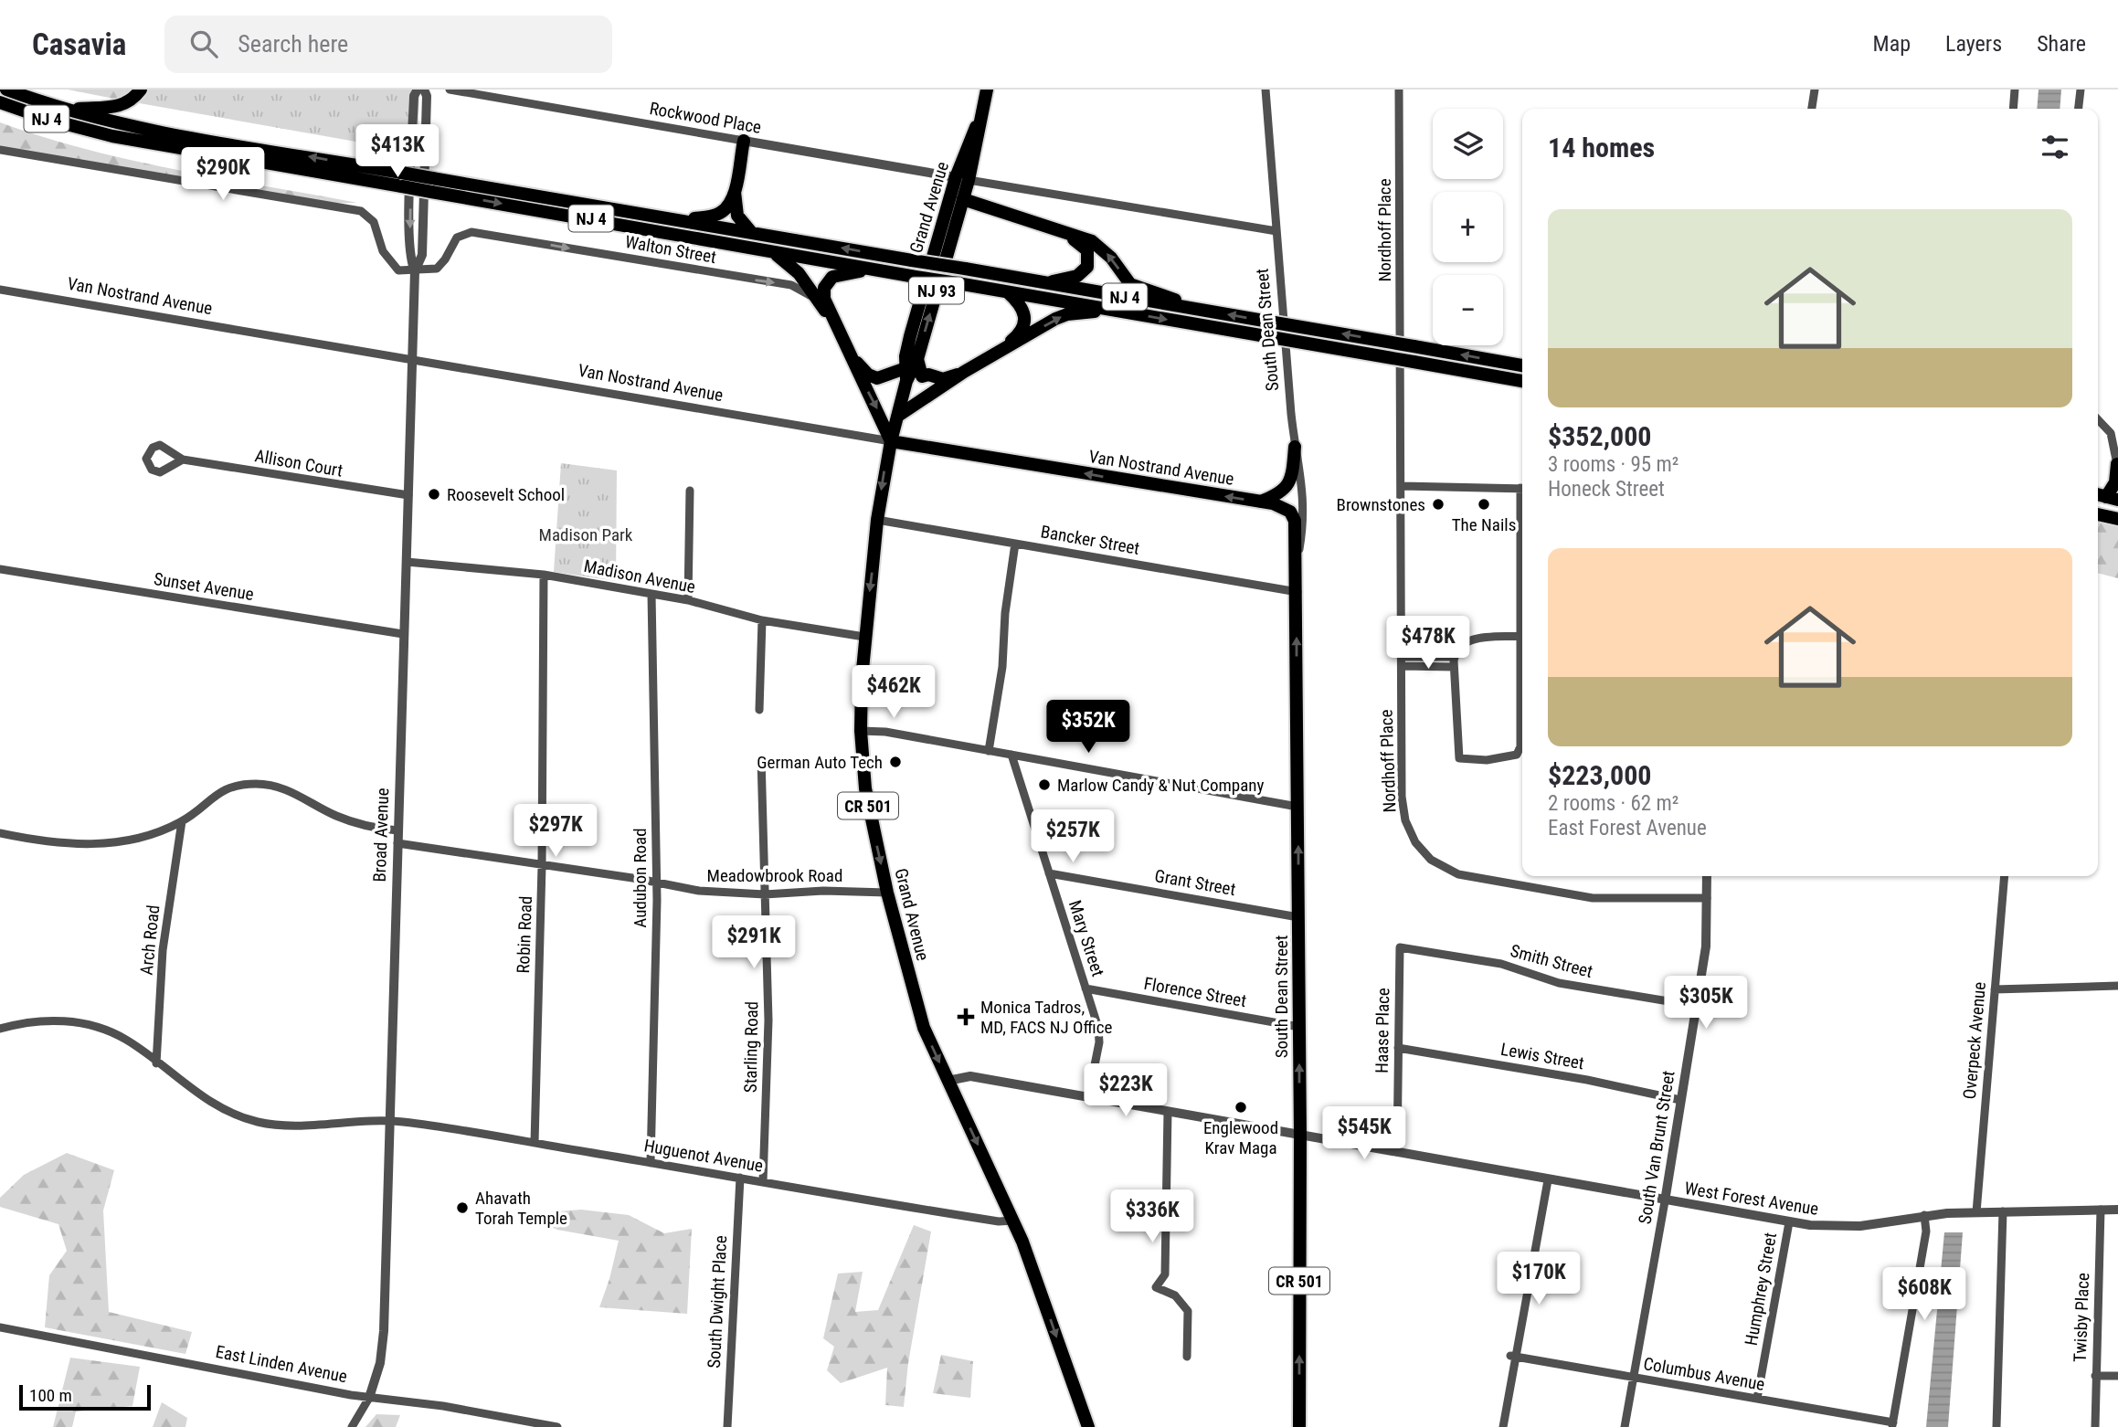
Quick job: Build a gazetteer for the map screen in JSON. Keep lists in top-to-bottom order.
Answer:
{
  "streets": {
    "main road": [
      "NJ 4",
      "Grand Avenue",
      "NJ 93",
      "Van Nostrand Avenue",
      "South Dean Street",
      "CR 501"
    ],
    "street": [
      "Rockwood Place",
      "Nordhoff Place",
      "Walton Street",
      "Allison Court",
      "Bancker Street",
      "Madison Avenue",
      "Sunset Avenue",
      "Broad Avenue",
      "Meadowbrook Road",
      "Audubon Road",
      "Grant Street",
      "Robin Road",
      "Mary Street",
      "Arch Road",
      "Smith Street",
      "Florence Street",
      "Haase Place",
      "Overpeck Avenue",
      "Starling Road",
      "Lewis Street",
      "South Van Brunt Street",
      "Huguenot Avenue",
      "West Forest Avenue",
      "Humphrey Street",
      "South Dwight Place",
      "Twisby Place",
      "East Linden Avenue",
      "Columbus Avenue"
    ]
  },
  "crossings": [
    ["Rockwood Place", "Grand Avenue"],
    ["Rockwood Place", "South Dean Street"],
    ["Grand Avenue", "Van Nostrand Avenue"],
    ["Grand Avenue", "Bancker Street"],
    ["Grand Avenue", "Madison Avenue"],
    ["Grand Avenue", "Meadowbrook Road"],
    ["Grand Avenue", "Huguenot Avenue"],
    ["Grand Avenue", "West Forest Avenue"],
    ["Nordhoff Place", "South Van Brunt Street"],
    ["Walton Street", "Broad Avenue"],
    ["Van Nostrand Avenue", "South Dean Street"],
    ["Van Nostrand Avenue", "Broad Avenue"],
    ["South Dean Street", "Bancker Street"],
    ["South Dean Street", "Grant Street"],
    ["South Dean Street", "Florence Street"],
    ["South Dean Street", "West Forest Avenue"],
    ["Allison Court", "Broad Avenue"],
    ["Madison Avenue", "Broad Avenue"],
    ["Madison Avenue", "Audubon Road"],
    ["Madison Avenue", "Robin Road"],
    ["Sunset Avenue", "Broad Avenue"],
    ["Broad Avenue", "Meadowbrook Road"],
    ["Broad Avenue", "Huguenot Avenue"],
    ["Broad Avenue", "East Linden Avenue"],
    ["Meadowbrook Road", "Audubon Road"],
    ["Meadowbrook Road", "Robin Road"],
    ["Meadowbrook Road", "Starling Road"],
    ["Audubon Road", "Huguenot Avenue"],
    ["Grant Street", "Mary Street"],
    ["Robin Road", "Huguenot Avenue"],
    ["Mary Street", "Florence Street"],
    ["Mary Street", "West Forest Avenue"],
    ["Arch Road", "Huguenot Avenue"],
    ["Smith Street", "Haase Place"],
    ["Smith Street", "South Van Brunt Street"],
    ["Haase Place", "Lewis Street"],
    ["Haase Place", "West Forest Avenue"],
    ["Overpeck Avenue", "West Forest Avenue"],
    ["Starling Road", "Huguenot Avenue"],
    ["Lewis Street", "South Van Brunt Street"],
    ["South Van Brunt Street", "West Forest Avenue"],
    ["South Van Brunt Street", "Columbus Avenue"],
    ["Huguenot Avenue", "South Dwight Place"],
    ["West Forest Avenue", "Humphrey Street"],
    ["West Forest Avenue", "Twisby Place"],
    ["Humphrey Street", "Columbus Avenue"]
  ],
  "one_way": ["Walton Street", "South Dean Street"],
  "parks": ["Madison Park"],
  "places": {
    "other": [
      "Roosevelt School",
      "Brownstones",
      "The Nails",
      "German Auto Tech",
      "Marlow Candy & Nut Company",
      "Englewood Krav Maga",
      "Ahavath Torah Temple"
    ],
    "health": ["Monica Tadros, MD, FACS NJ Office"]
  },
  "scale_bar": "100 m",
  "page": {
    "header": "Casavia",
    "search": "Search here",
    "nav": ["Map", "Layers", "Share"],
    "map_buttons": ["+", "−"],
    "heading": "14 homes",
    "price": [
      "$413K",
      "$290K",
      "$478K",
      "$462K",
      "$352K",
      "$297K",
      "$257K",
      "$291K",
      "$305K",
      "$223K",
      "$545K",
      "$336K",
      "$170K",
      "$608K"
    ],
    "list": [
      {
        "name": "$352,000",
        "note": "3 rooms · 95 m² · Honeck Street"
      },
      {
        "name": "$223,000",
        "note": "2 rooms · 62 m² · East Forest Avenue"
      }
    ],
    "scale": "100 m"
  }
}
